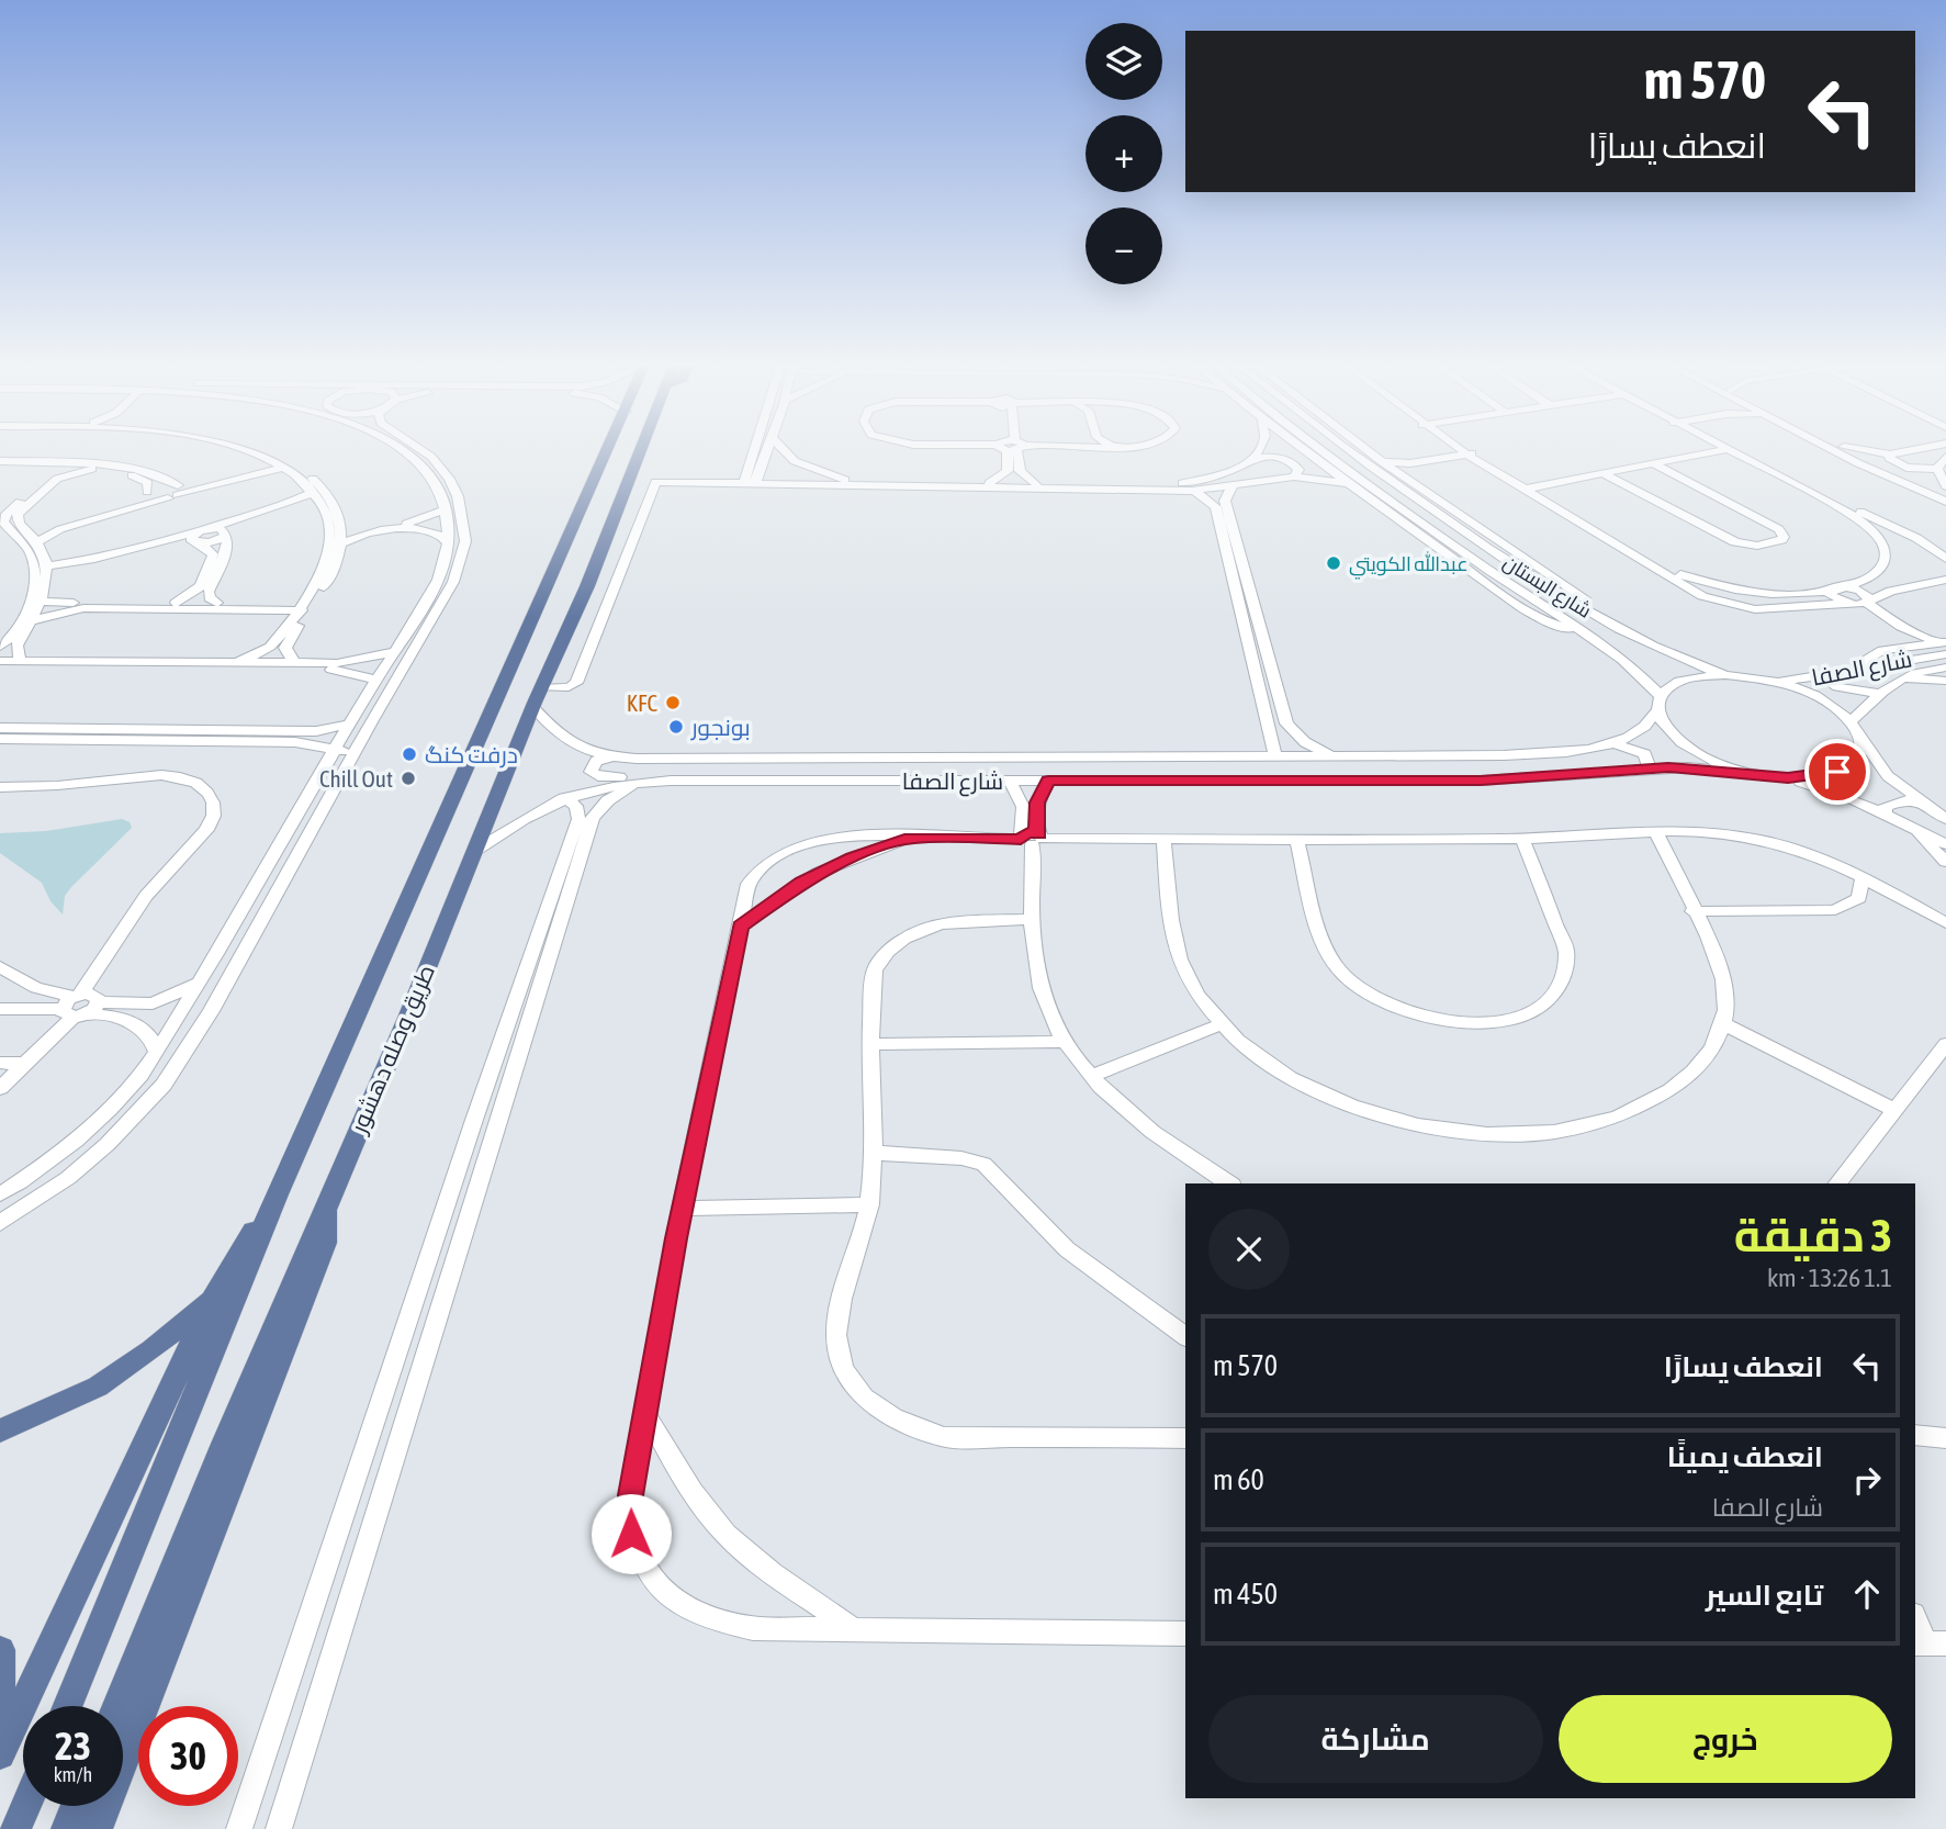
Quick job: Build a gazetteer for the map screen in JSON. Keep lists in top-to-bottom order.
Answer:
{
  "streets": {
    "main road": ["طريق وصله دهشور"],
    "street": ["شارع البستان", "شارع الصفا"]
  },
  "crossings": [
    ["شارع البستان", "شارع الصفا"],
    ["شارع الصفا", "طريق وصله دهشور"]
  ],
  "places": [
    "عبدالله الكويتي",
    "KFC",
    "بونجور",
    "درفت كنگ",
    "Chill Out"
  ],
  "page": {
    "map_buttons": ["+", "−"],
    "turn": ["570 m", "انعطف يسارًا"],
    "heading": ["3 دقيقة", "1.1 km · 13:26"],
    "list": [
      {
        "name": "انعطف يسارًا",
        "value": "570 m"
      },
      {
        "name": "انعطف يمينًا",
        "note": "شارع الصفا",
        "value": "60 m"
      },
      {
        "name": "تابع السير",
        "value": "450 m"
      }
    ],
    "buttons": ["خروج", "مشاركة"],
    "speed": "23 km/h",
    "limit": "30"
  }
}
